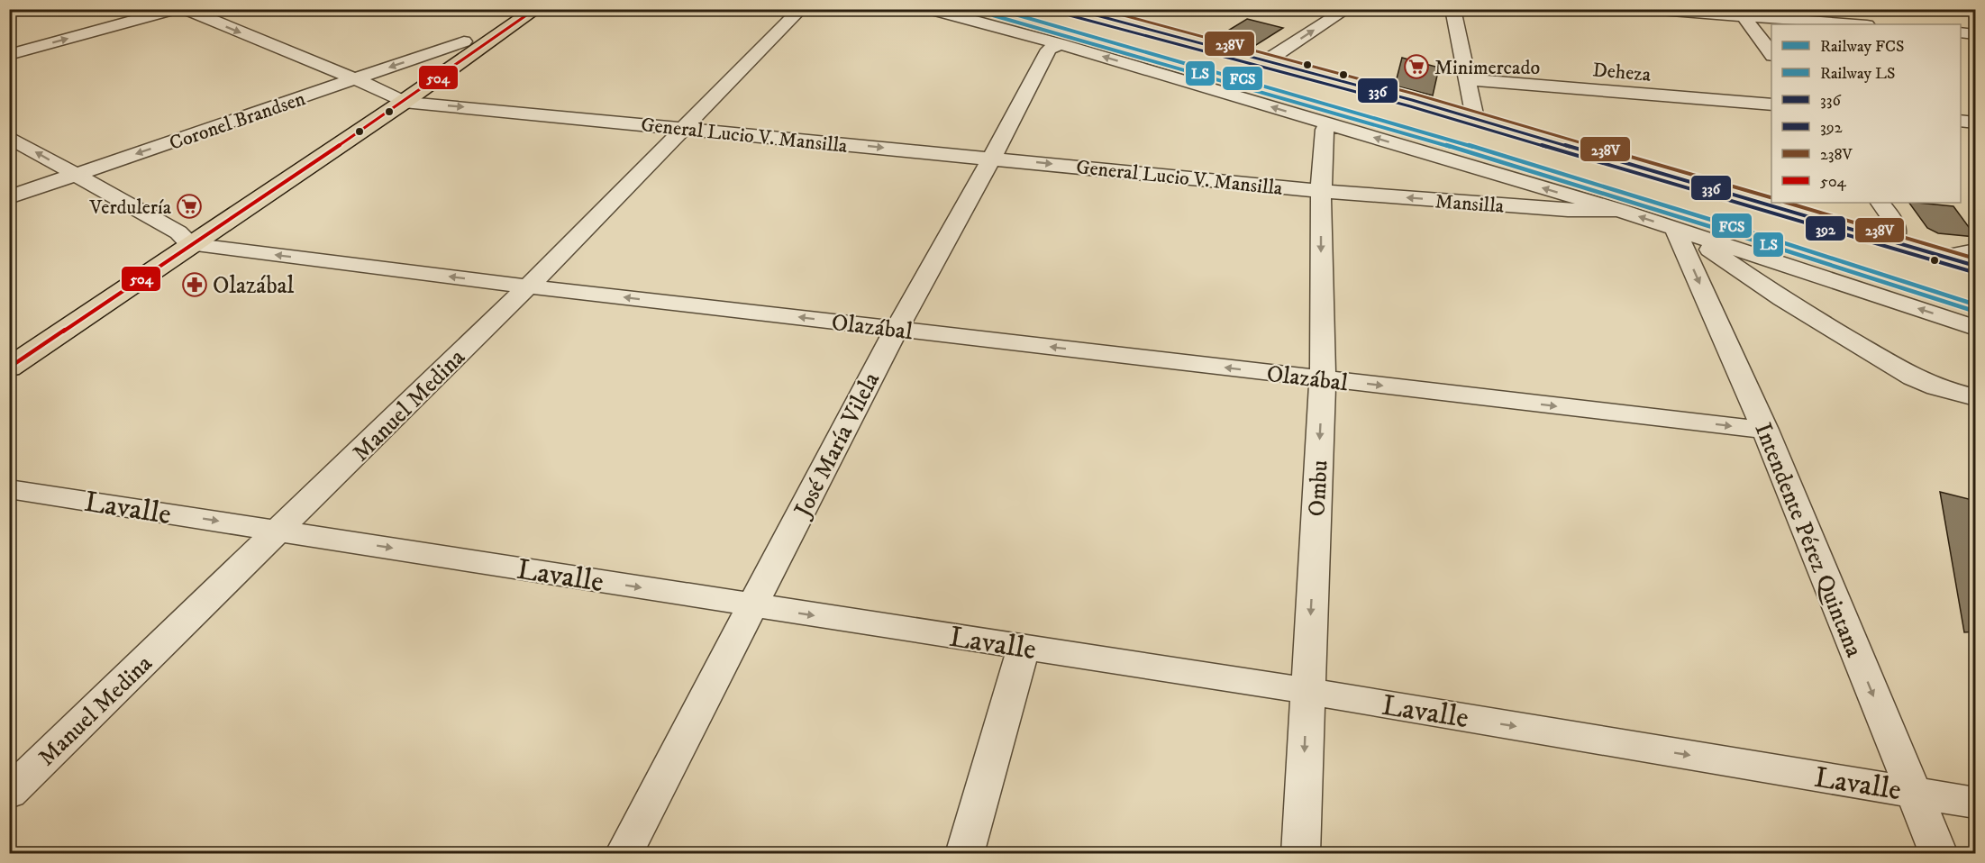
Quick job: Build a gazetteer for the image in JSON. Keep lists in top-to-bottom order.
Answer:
{
  "streets": {
    "street": [
      "Deheza",
      "Coronel Brandsen",
      "General Lucio V. Mansilla",
      "Mansilla",
      "Olazábal",
      "Manuel Medina",
      "José María Vilela",
      "Ombu",
      "Lavalle",
      "Intendente Pérez Quintana"
    ]
  },
  "crossings": [
    ["Coronel Brandsen", "General Lucio V. Mansilla"],
    ["Coronel Brandsen", "Olazábal"],
    ["General Lucio V. Mansilla", "Mansilla"],
    ["General Lucio V. Mansilla", "Manuel Medina"],
    ["General Lucio V. Mansilla", "José María Vilela"],
    ["General Lucio V. Mansilla", "Ombu"],
    ["Mansilla", "Ombu"],
    ["Olazábal", "Manuel Medina"],
    ["Olazábal", "José María Vilela"],
    ["Olazábal", "Ombu"],
    ["Olazábal", "Intendente Pérez Quintana"],
    ["Manuel Medina", "Lavalle"],
    ["José María Vilela", "Lavalle"],
    ["Ombu", "Lavalle"],
    ["Lavalle", "Intendente Pérez Quintana"]
  ],
  "one_way": ["Ombu", "Lavalle", "Intendente Pérez Quintana"],
  "places": {
    "supermarket": ["Minimercado", "Verdulería"],
    "pharmacy": ["Olazábal"]
  },
  "lines": [
    "rail line FCS",
    "transit line 336",
    "transit line 238V",
    "transit line 504",
    "rail line LS",
    "transit line 392"
  ],
  "legend": [
    "Railway FCS",
    "Railway LS",
    "336",
    "392",
    "238V",
    "504"
  ]
}
